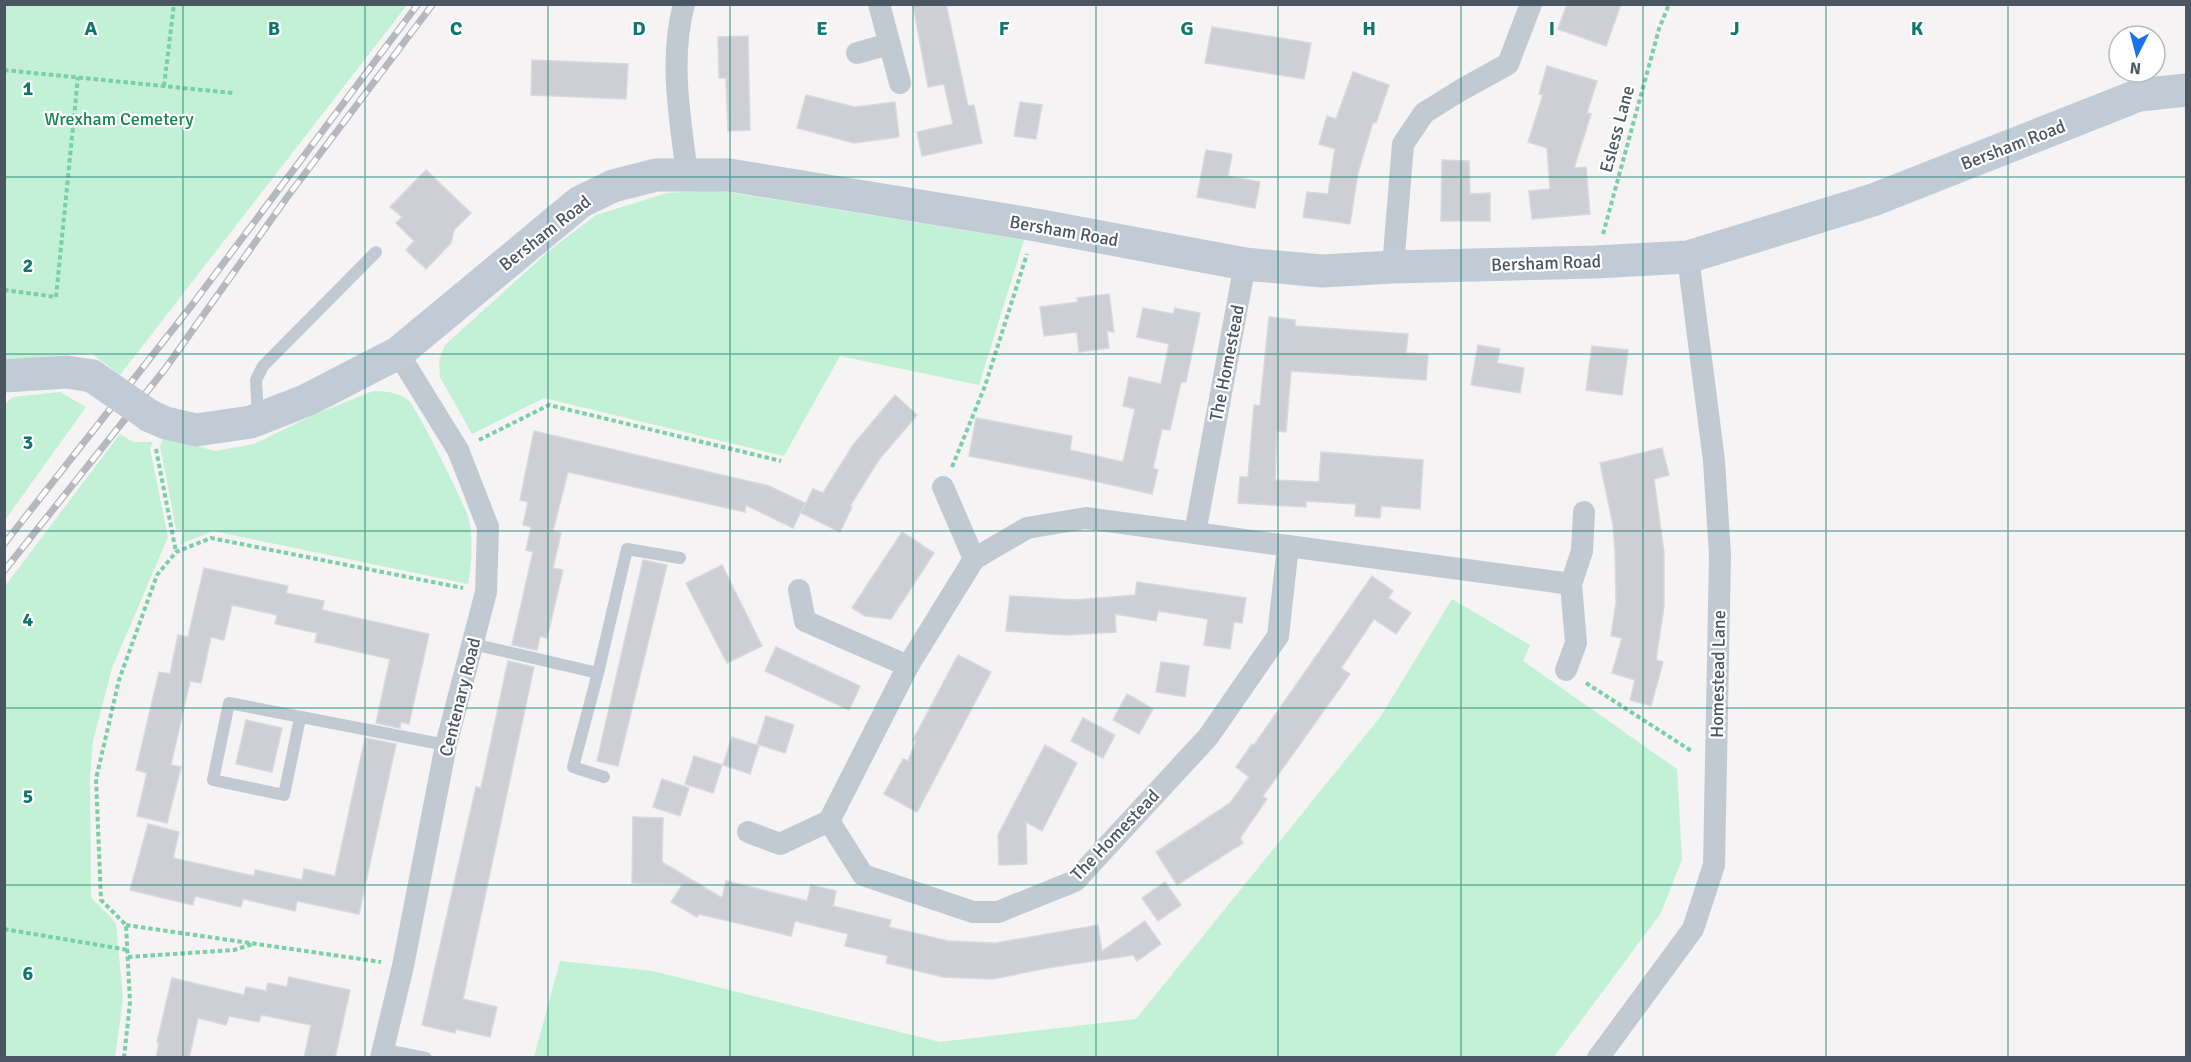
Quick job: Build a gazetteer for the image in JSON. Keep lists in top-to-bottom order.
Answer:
{
  "streets": {
    "main road": ["Bersham Road"],
    "street": ["The Homestead", "Homestead Lane", "Centenary Road"],
    "path": ["Esless Lane"]
  },
  "crossings": [
    ["Esless Lane", "Bersham Road"],
    ["Bersham Road", "The Homestead"],
    ["Bersham Road", "Homestead Lane"],
    ["Bersham Road", "Centenary Road"]
  ],
  "parks": ["Wrexham Cemetery"],
  "north": "bottom",
  "grid": {
    "columns": [
      "A",
      "B",
      "C",
      "D",
      "E",
      "F",
      "G",
      "H",
      "I",
      "J",
      "K"
    ],
    "rows": [
      "1",
      "2",
      "3",
      "4",
      "5",
      "6"
    ]
  }
}
